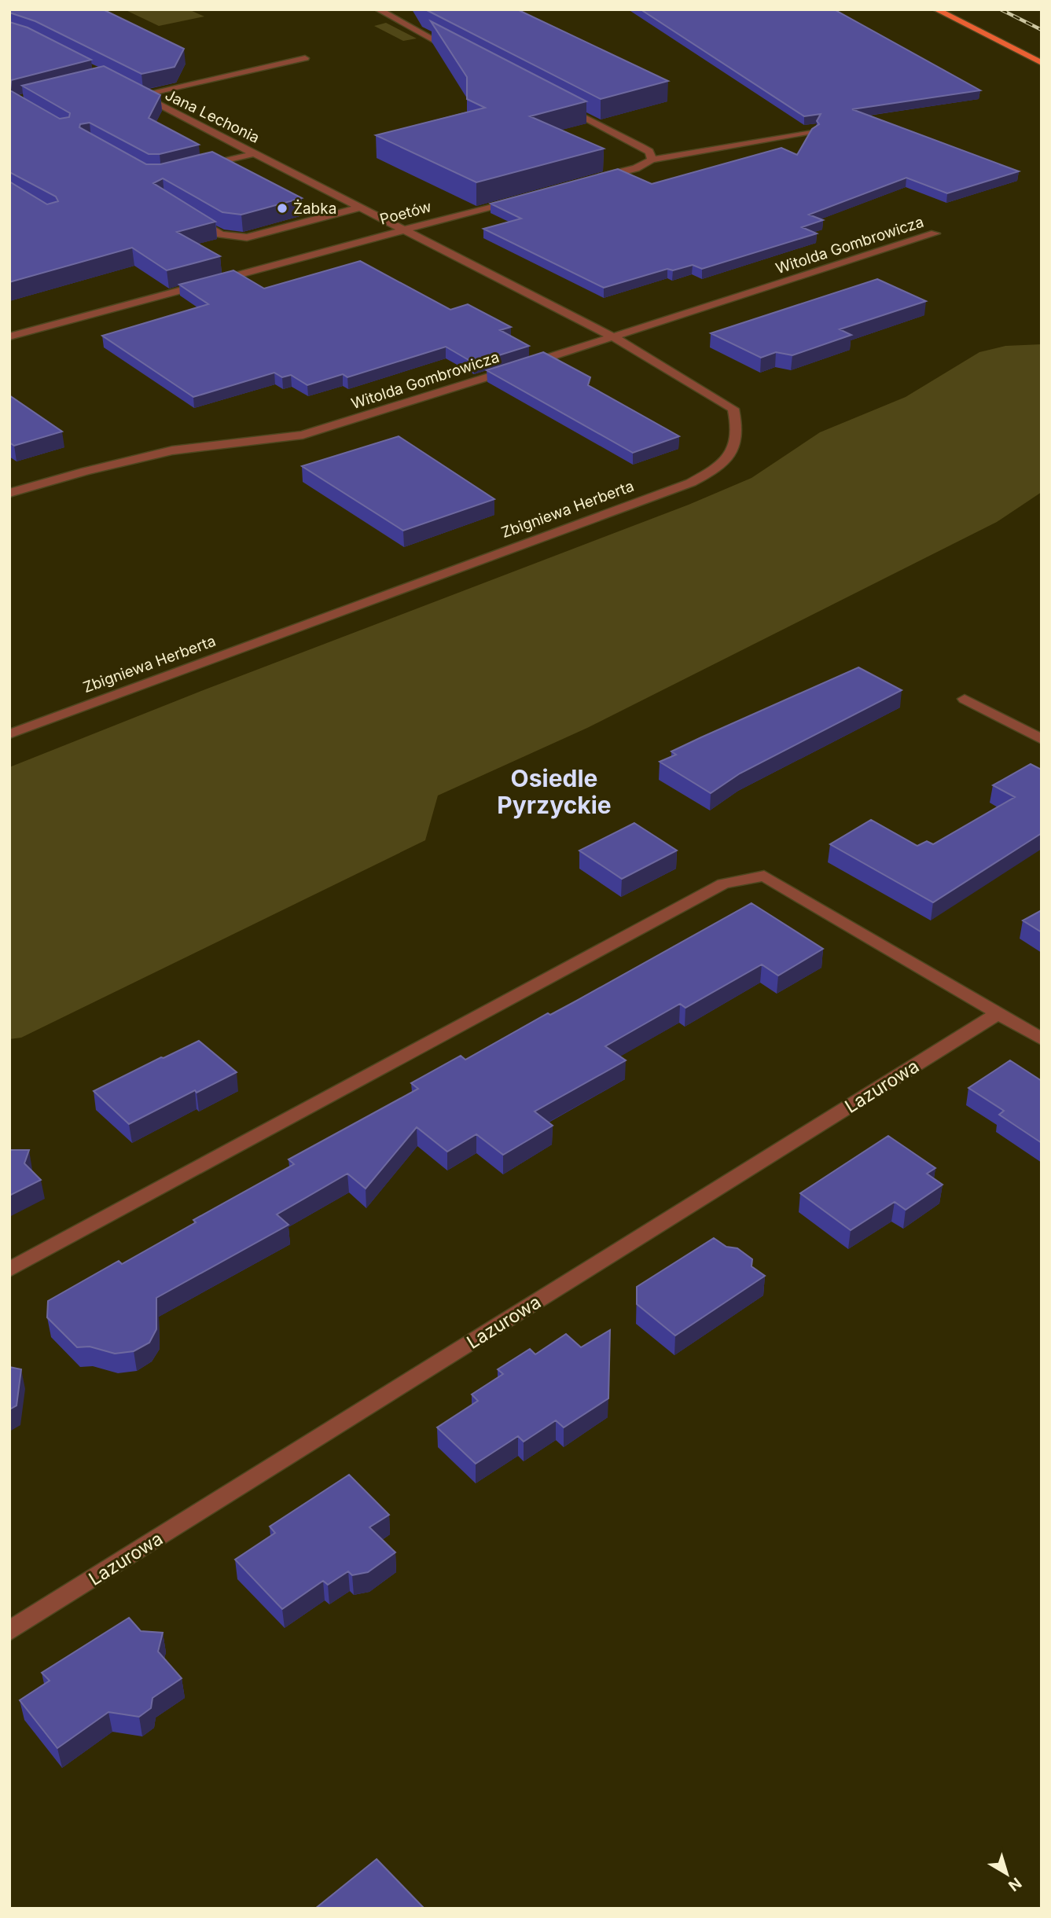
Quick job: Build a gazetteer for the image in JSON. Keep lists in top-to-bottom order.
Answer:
{
  "streets": {
    "street": [
      "Jana Lechonia",
      "Poetów",
      "Witolda Gombrowicza",
      "Zbigniewa Herberta",
      "Lazurowa"
    ]
  },
  "crossings": [
    ["Jana Lechonia", "Poetów"],
    ["Jana Lechonia", "Zbigniewa Herberta"],
    ["Poetów", "Zbigniewa Herberta"],
    ["Witolda Gombrowicza", "Zbigniewa Herberta"]
  ],
  "districts": ["Osiedle Pyrzyckie"],
  "places": ["Żabka"],
  "north": "bottom right"
}
